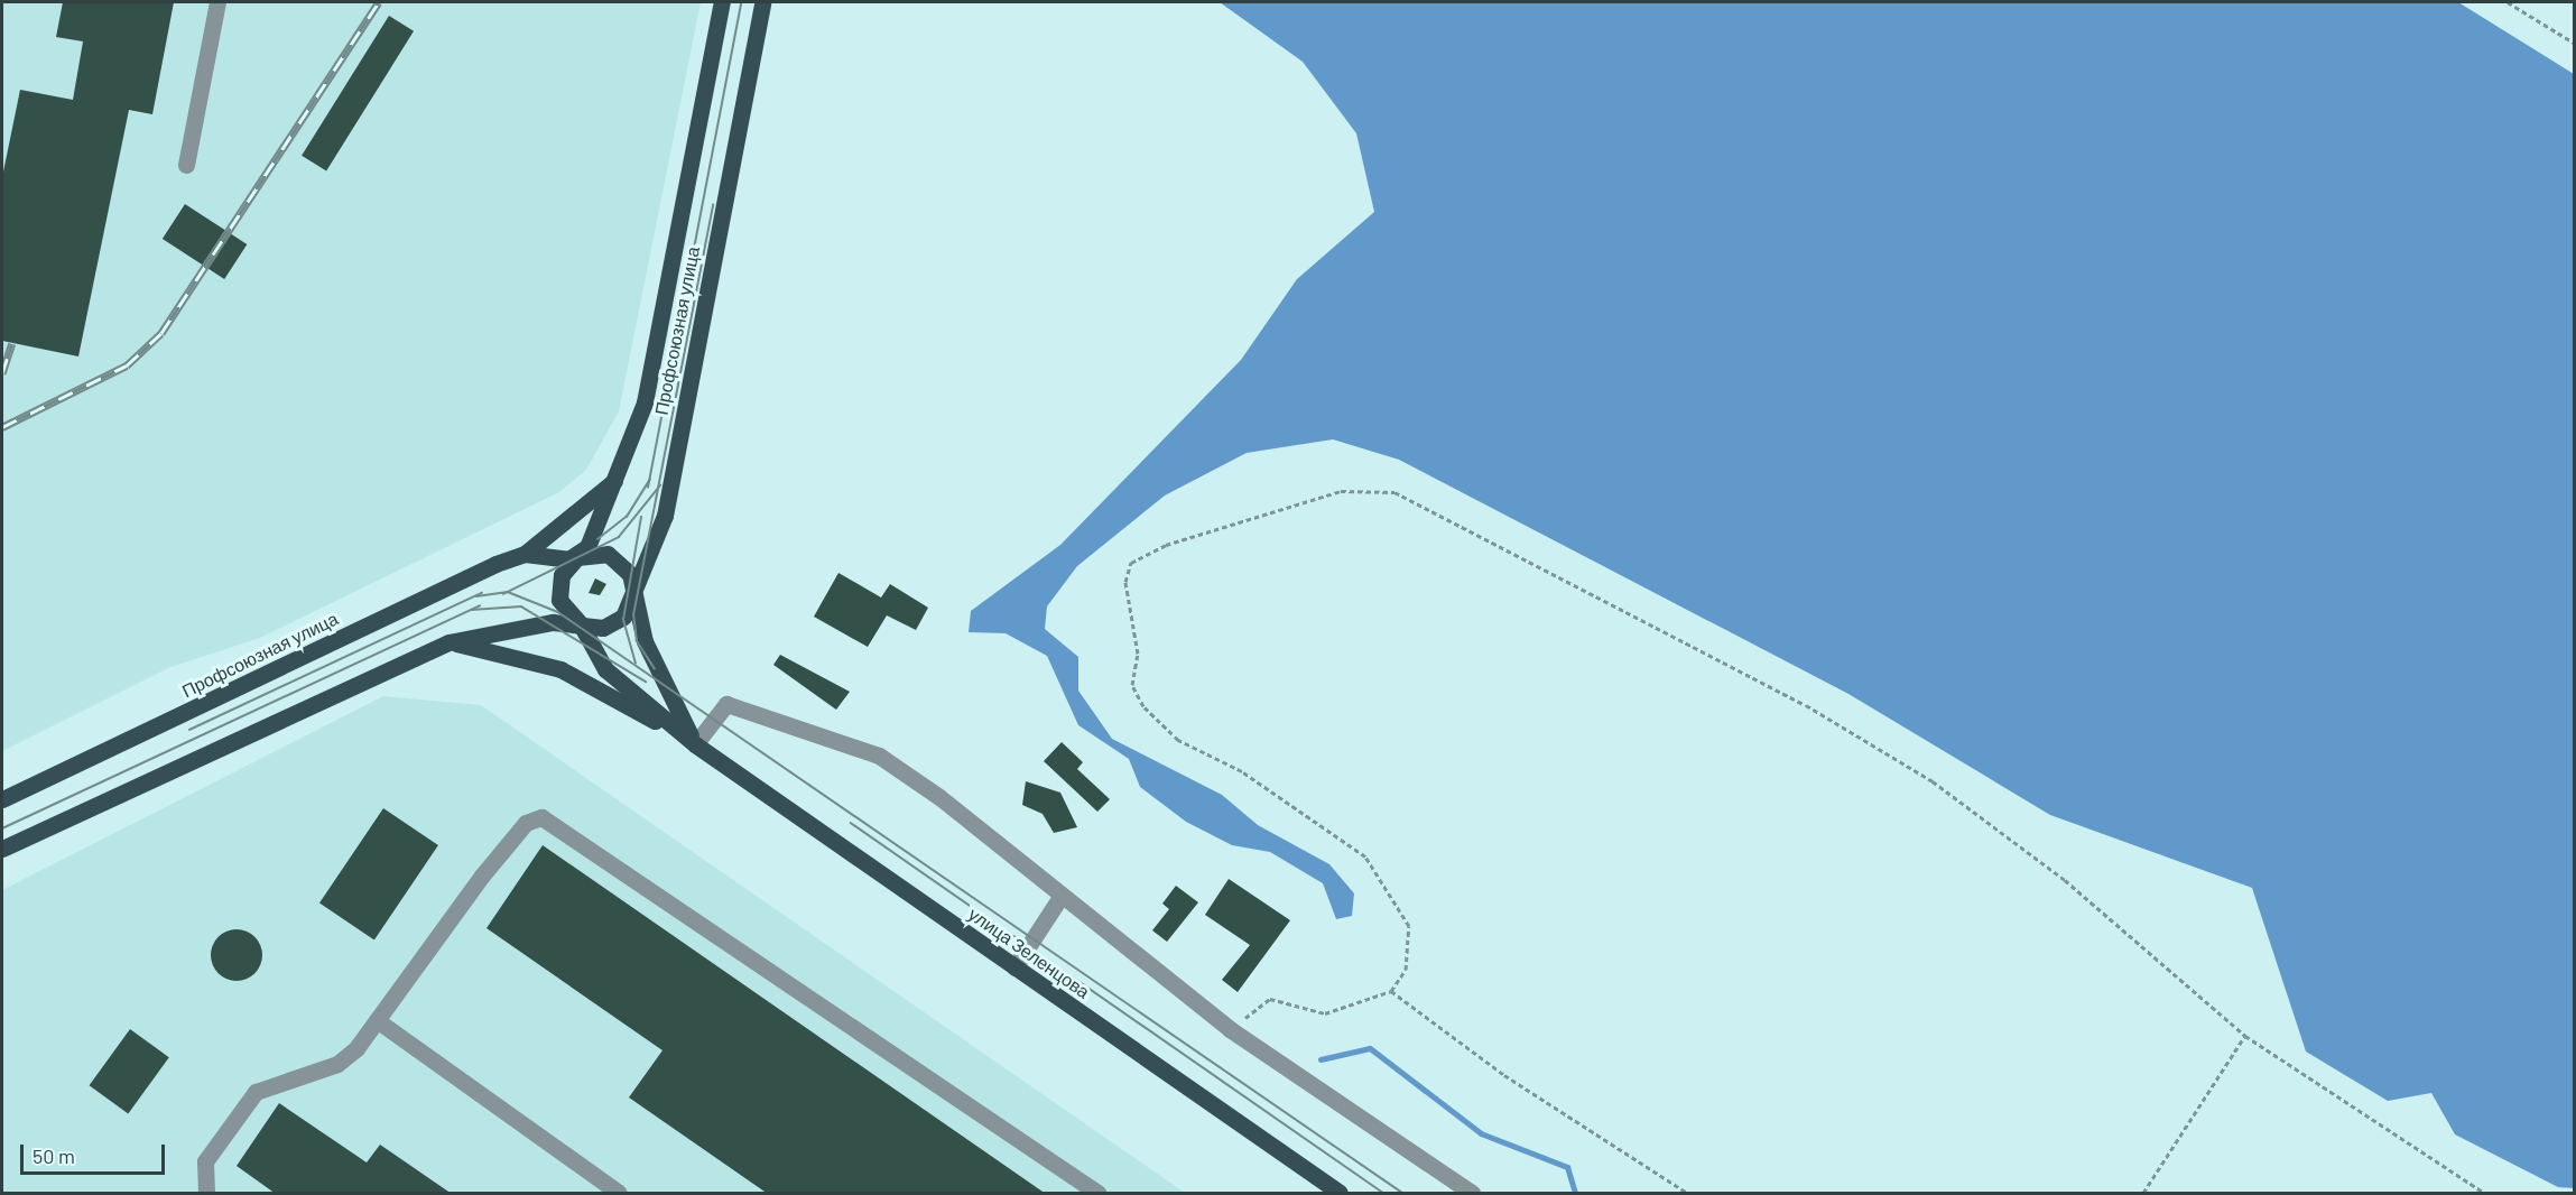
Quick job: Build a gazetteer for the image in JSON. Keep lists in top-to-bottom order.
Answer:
{
  "streets": {
    "main road": ["Профсоюзная улица", "улица Зеленцова"]
  },
  "crossings": [
    ["Профсоюзная улица", "улица Зеленцова"]
  ],
  "scale_bar": "50 m"
}
